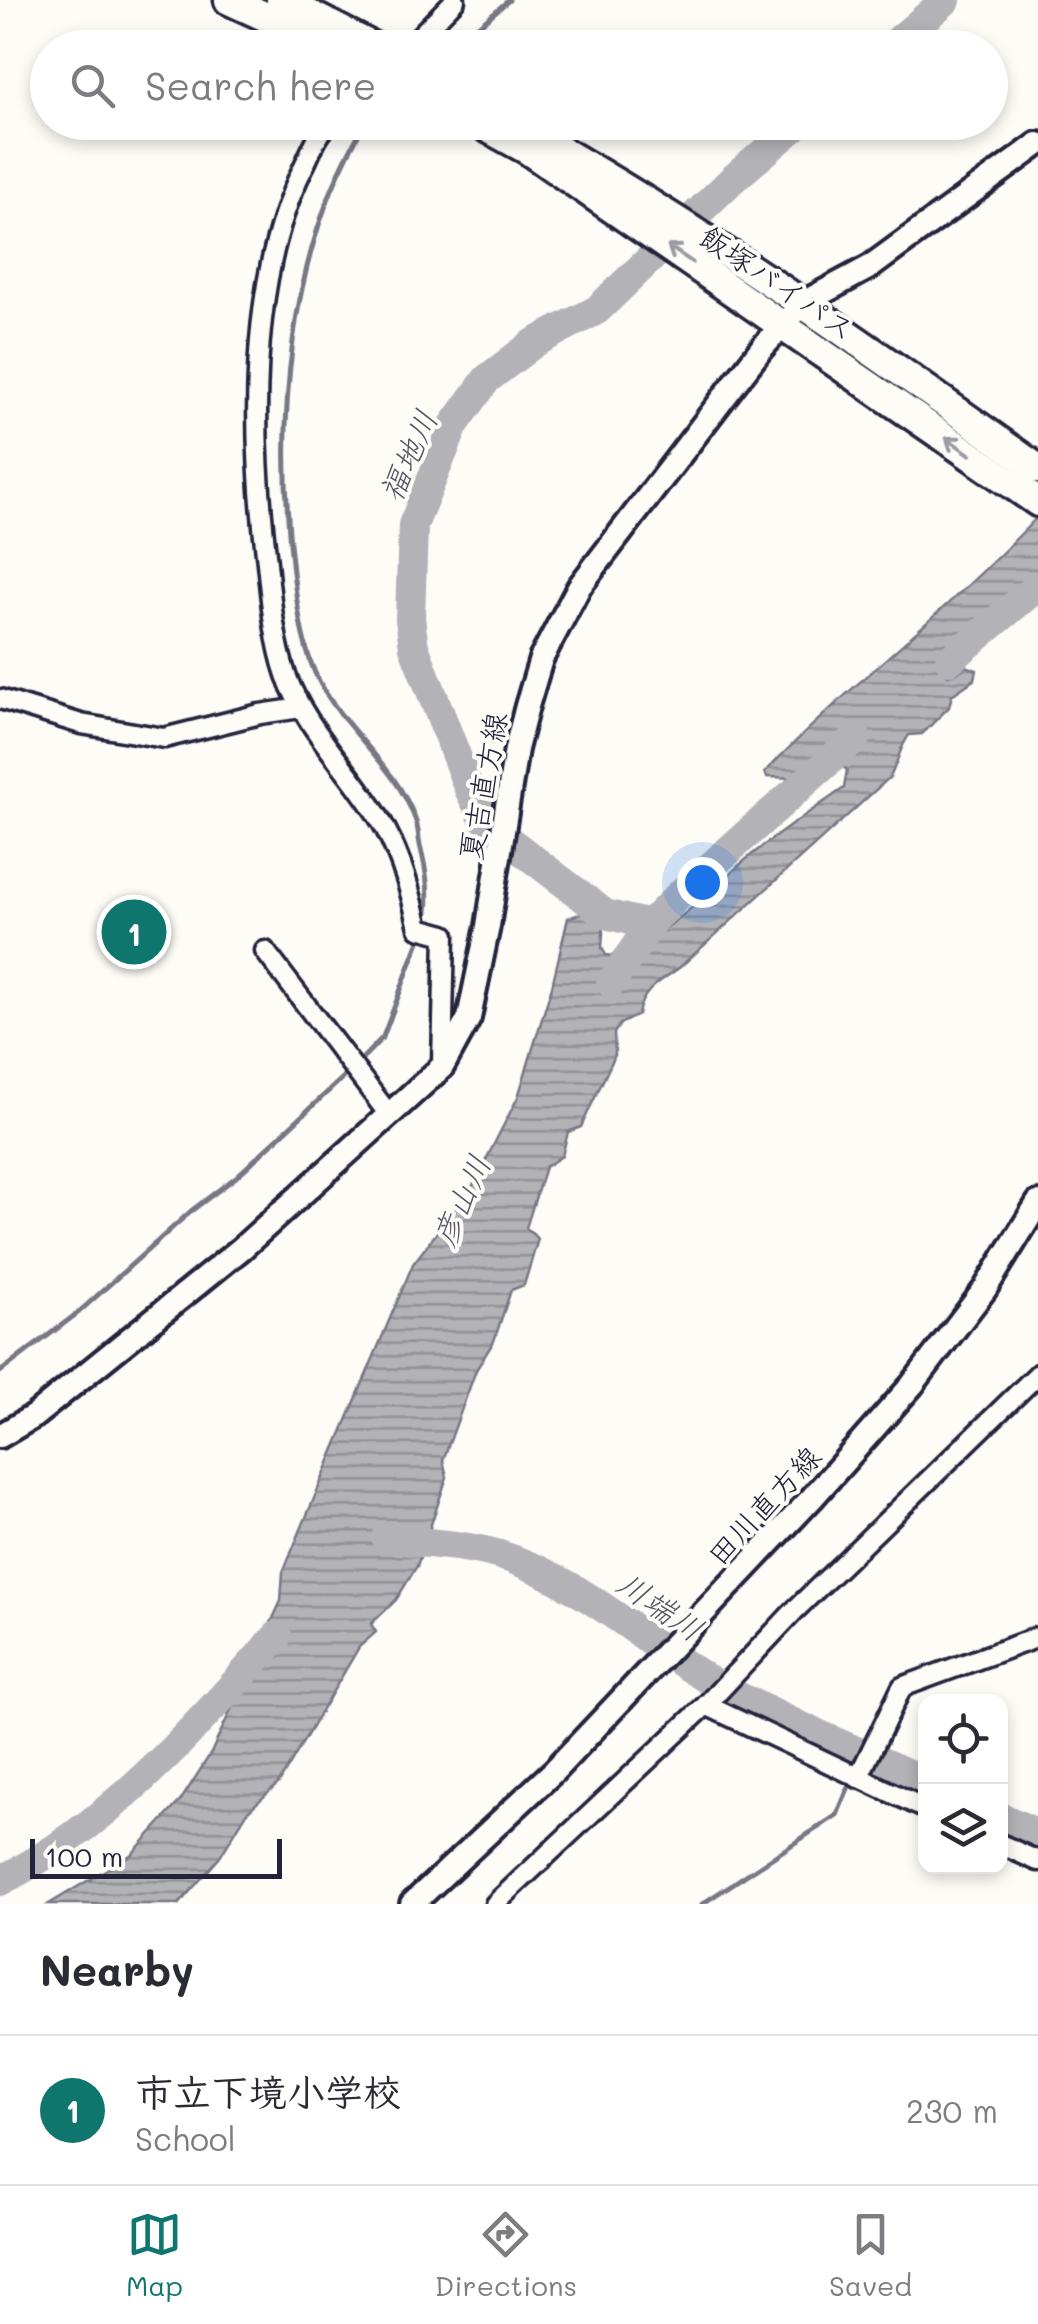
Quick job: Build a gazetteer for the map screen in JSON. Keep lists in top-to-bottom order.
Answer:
{
  "streets": {
    "highway": ["飯塚バイパス"],
    "main road": ["夏吉直方線", "田川直方線"]
  },
  "crossings": [
    ["飯塚バイパス", "夏吉直方線"]
  ],
  "water": ["福地川", "彦山川", "川端川"],
  "scale_bar": "100 m",
  "page": {
    "search": "Search here",
    "pins": "1",
    "scale": "100 m",
    "heading": "Nearby",
    "list": [
      {
        "mark": "1",
        "name": "市立下境小学校",
        "note": "School",
        "value": "230 m"
      }
    ],
    "nav": ["Map", "Directions", "Saved"]
  }
}
